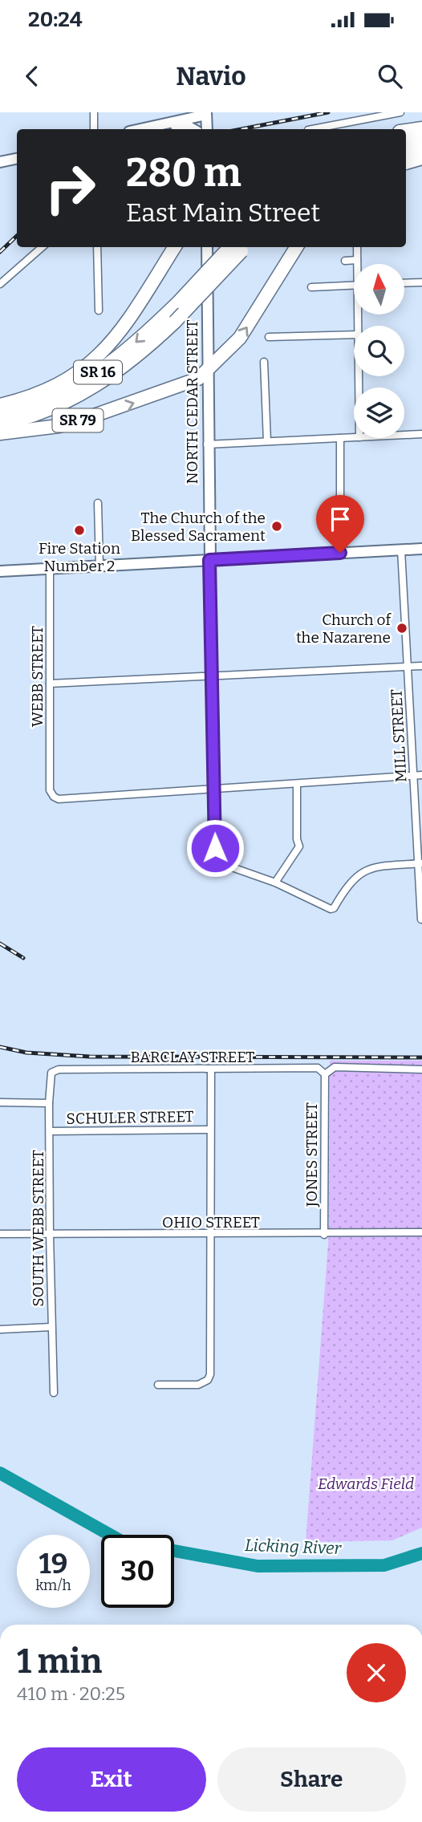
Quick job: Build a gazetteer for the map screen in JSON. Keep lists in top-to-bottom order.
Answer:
{
  "streets": {
    "highway": ["SR 16", "SR 79"],
    "main road": ["NORTH CEDAR STREET"],
    "street": [
      "WEBB STREET",
      "MILL STREET",
      "BARCLAY STREET",
      "SCHULER STREET",
      "JONES STREET",
      "OHIO STREET",
      "SOUTH WEBB STREET"
    ]
  },
  "crossings": [
    ["NORTH CEDAR STREET", "SR 79"],
    ["BARCLAY STREET", "JONES STREET"],
    ["BARCLAY STREET", "SOUTH WEBB STREET"],
    ["SCHULER STREET", "SOUTH WEBB STREET"],
    ["JONES STREET", "OHIO STREET"],
    ["OHIO STREET", "SOUTH WEBB STREET"]
  ],
  "water": ["Licking River"],
  "parks": ["Edwards Field"],
  "places": ["The Church of the Blessed Sacrament", "Fire Station Number 2", "Church of the Nazarene"],
  "north": "top",
  "page": {
    "status": "20:24",
    "header": "Navio",
    "turn": ["280 m", "East Main Street"],
    "speed": "19 km/h",
    "limit": "30",
    "heading": ["1 min", "410 m · 20:25"],
    "buttons": ["Exit", "Share"]
  }
}
